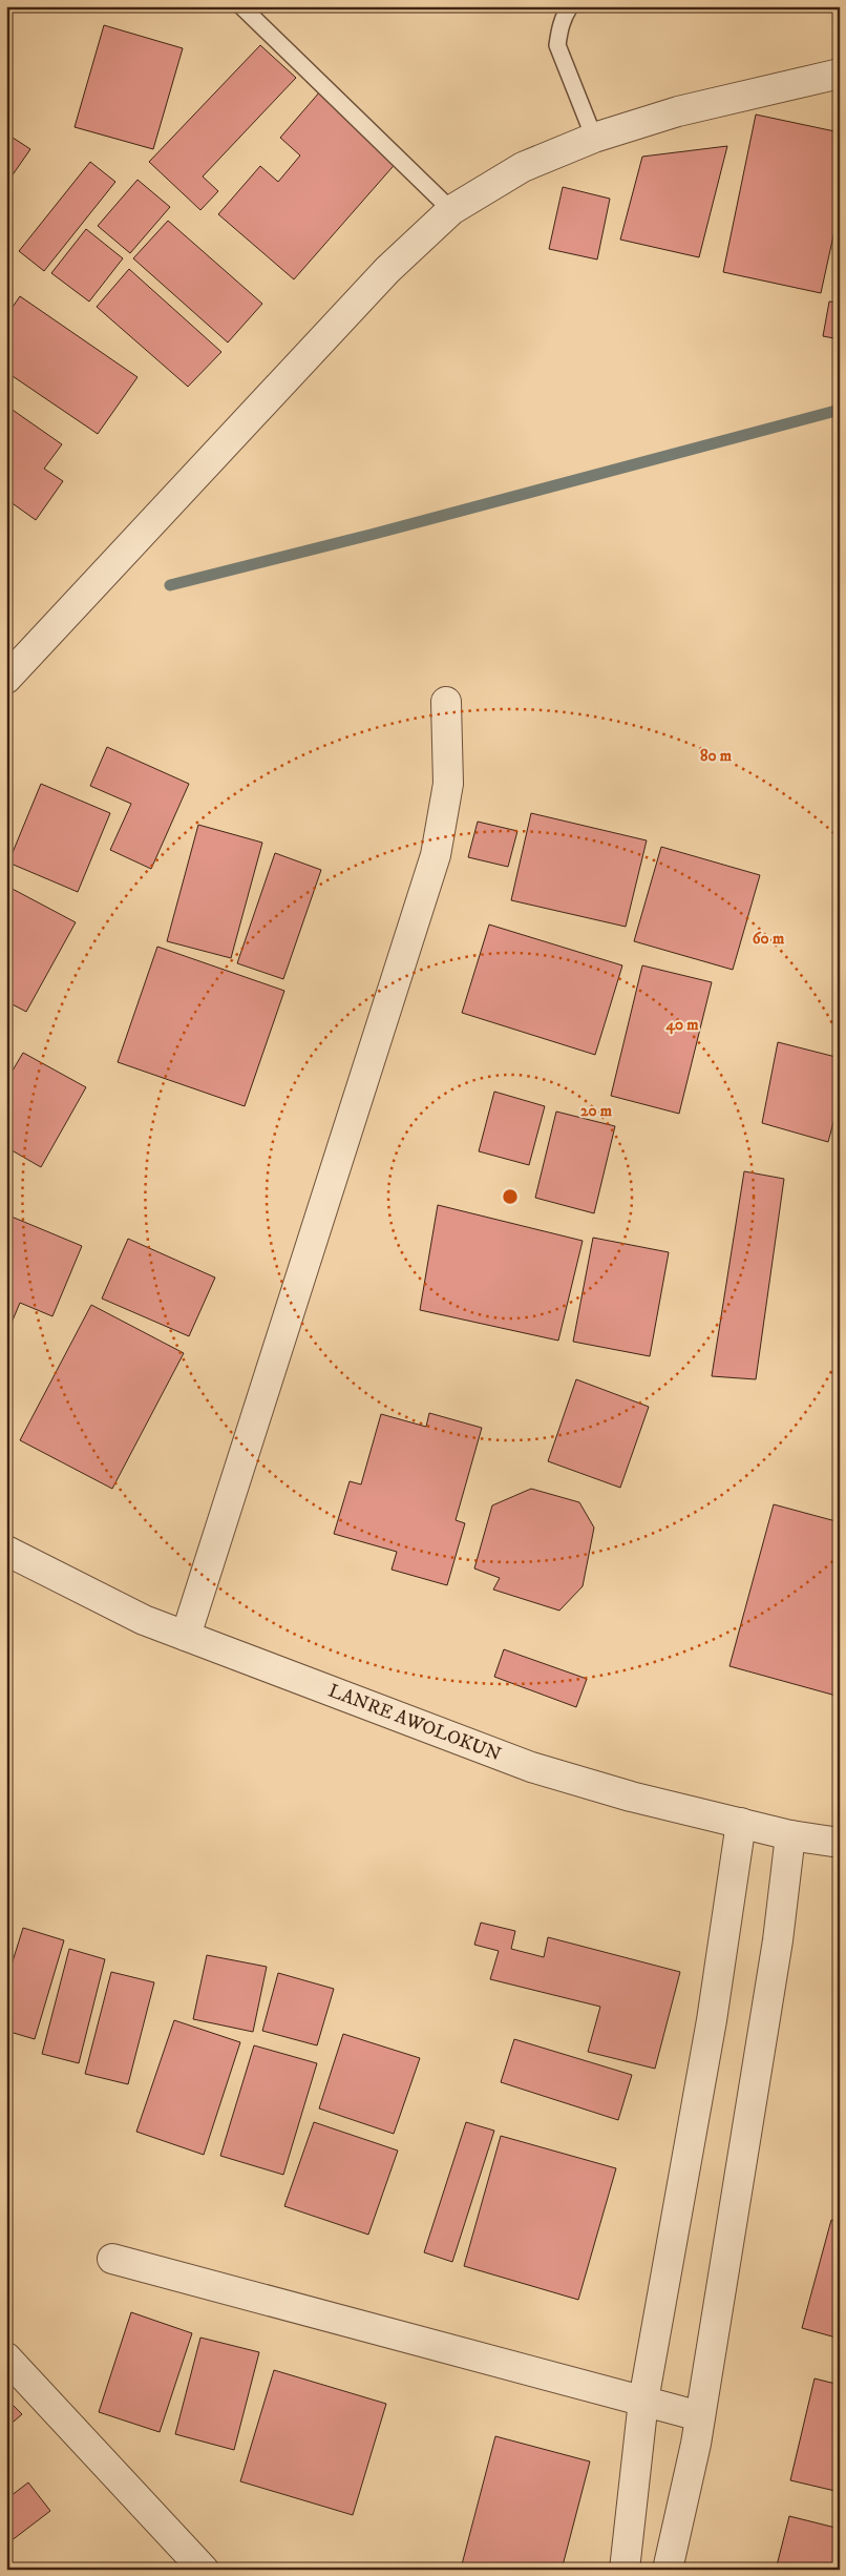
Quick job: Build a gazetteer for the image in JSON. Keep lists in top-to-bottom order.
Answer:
{
  "streets": {
    "street": ["LANRE AWOLOKUN"]
  },
  "rings": [
    "80 m",
    "60 m",
    "40 m",
    "20 m"
  ]
}
